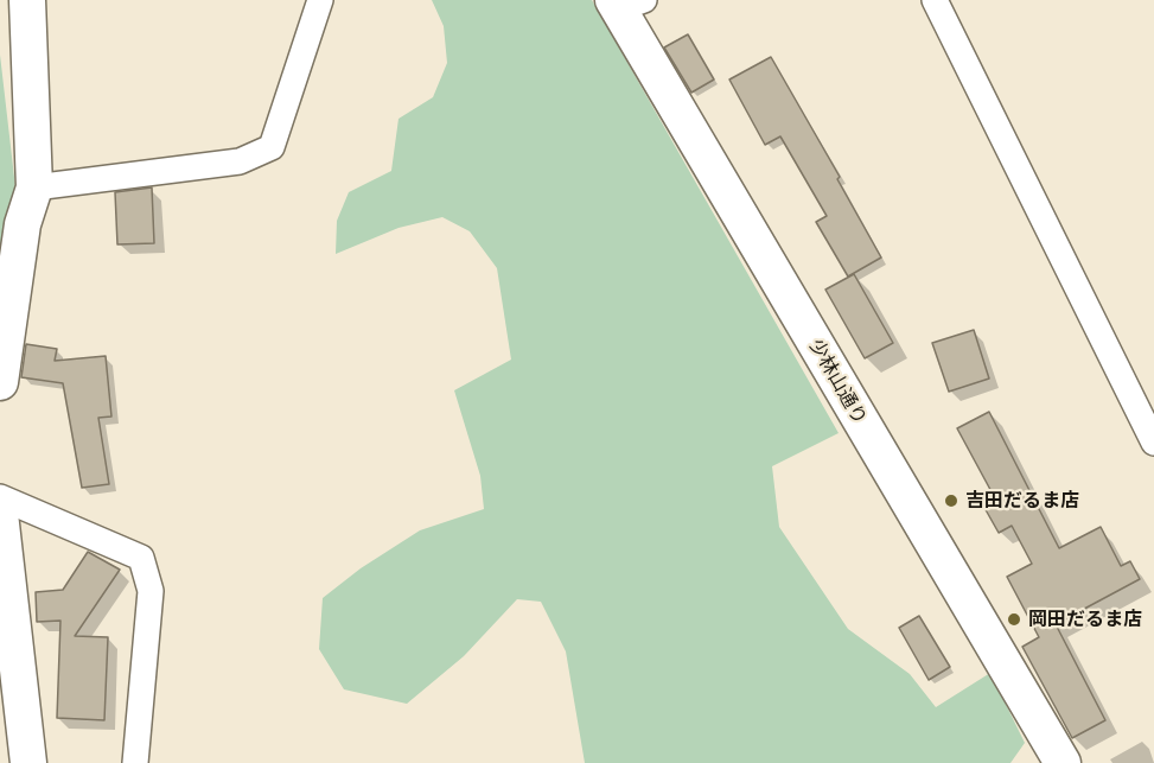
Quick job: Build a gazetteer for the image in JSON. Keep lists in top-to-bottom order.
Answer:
{
  "streets": {
    "street": ["少林山通り"]
  },
  "places": ["吉田だるま店", "岡田だるま店"]
}
